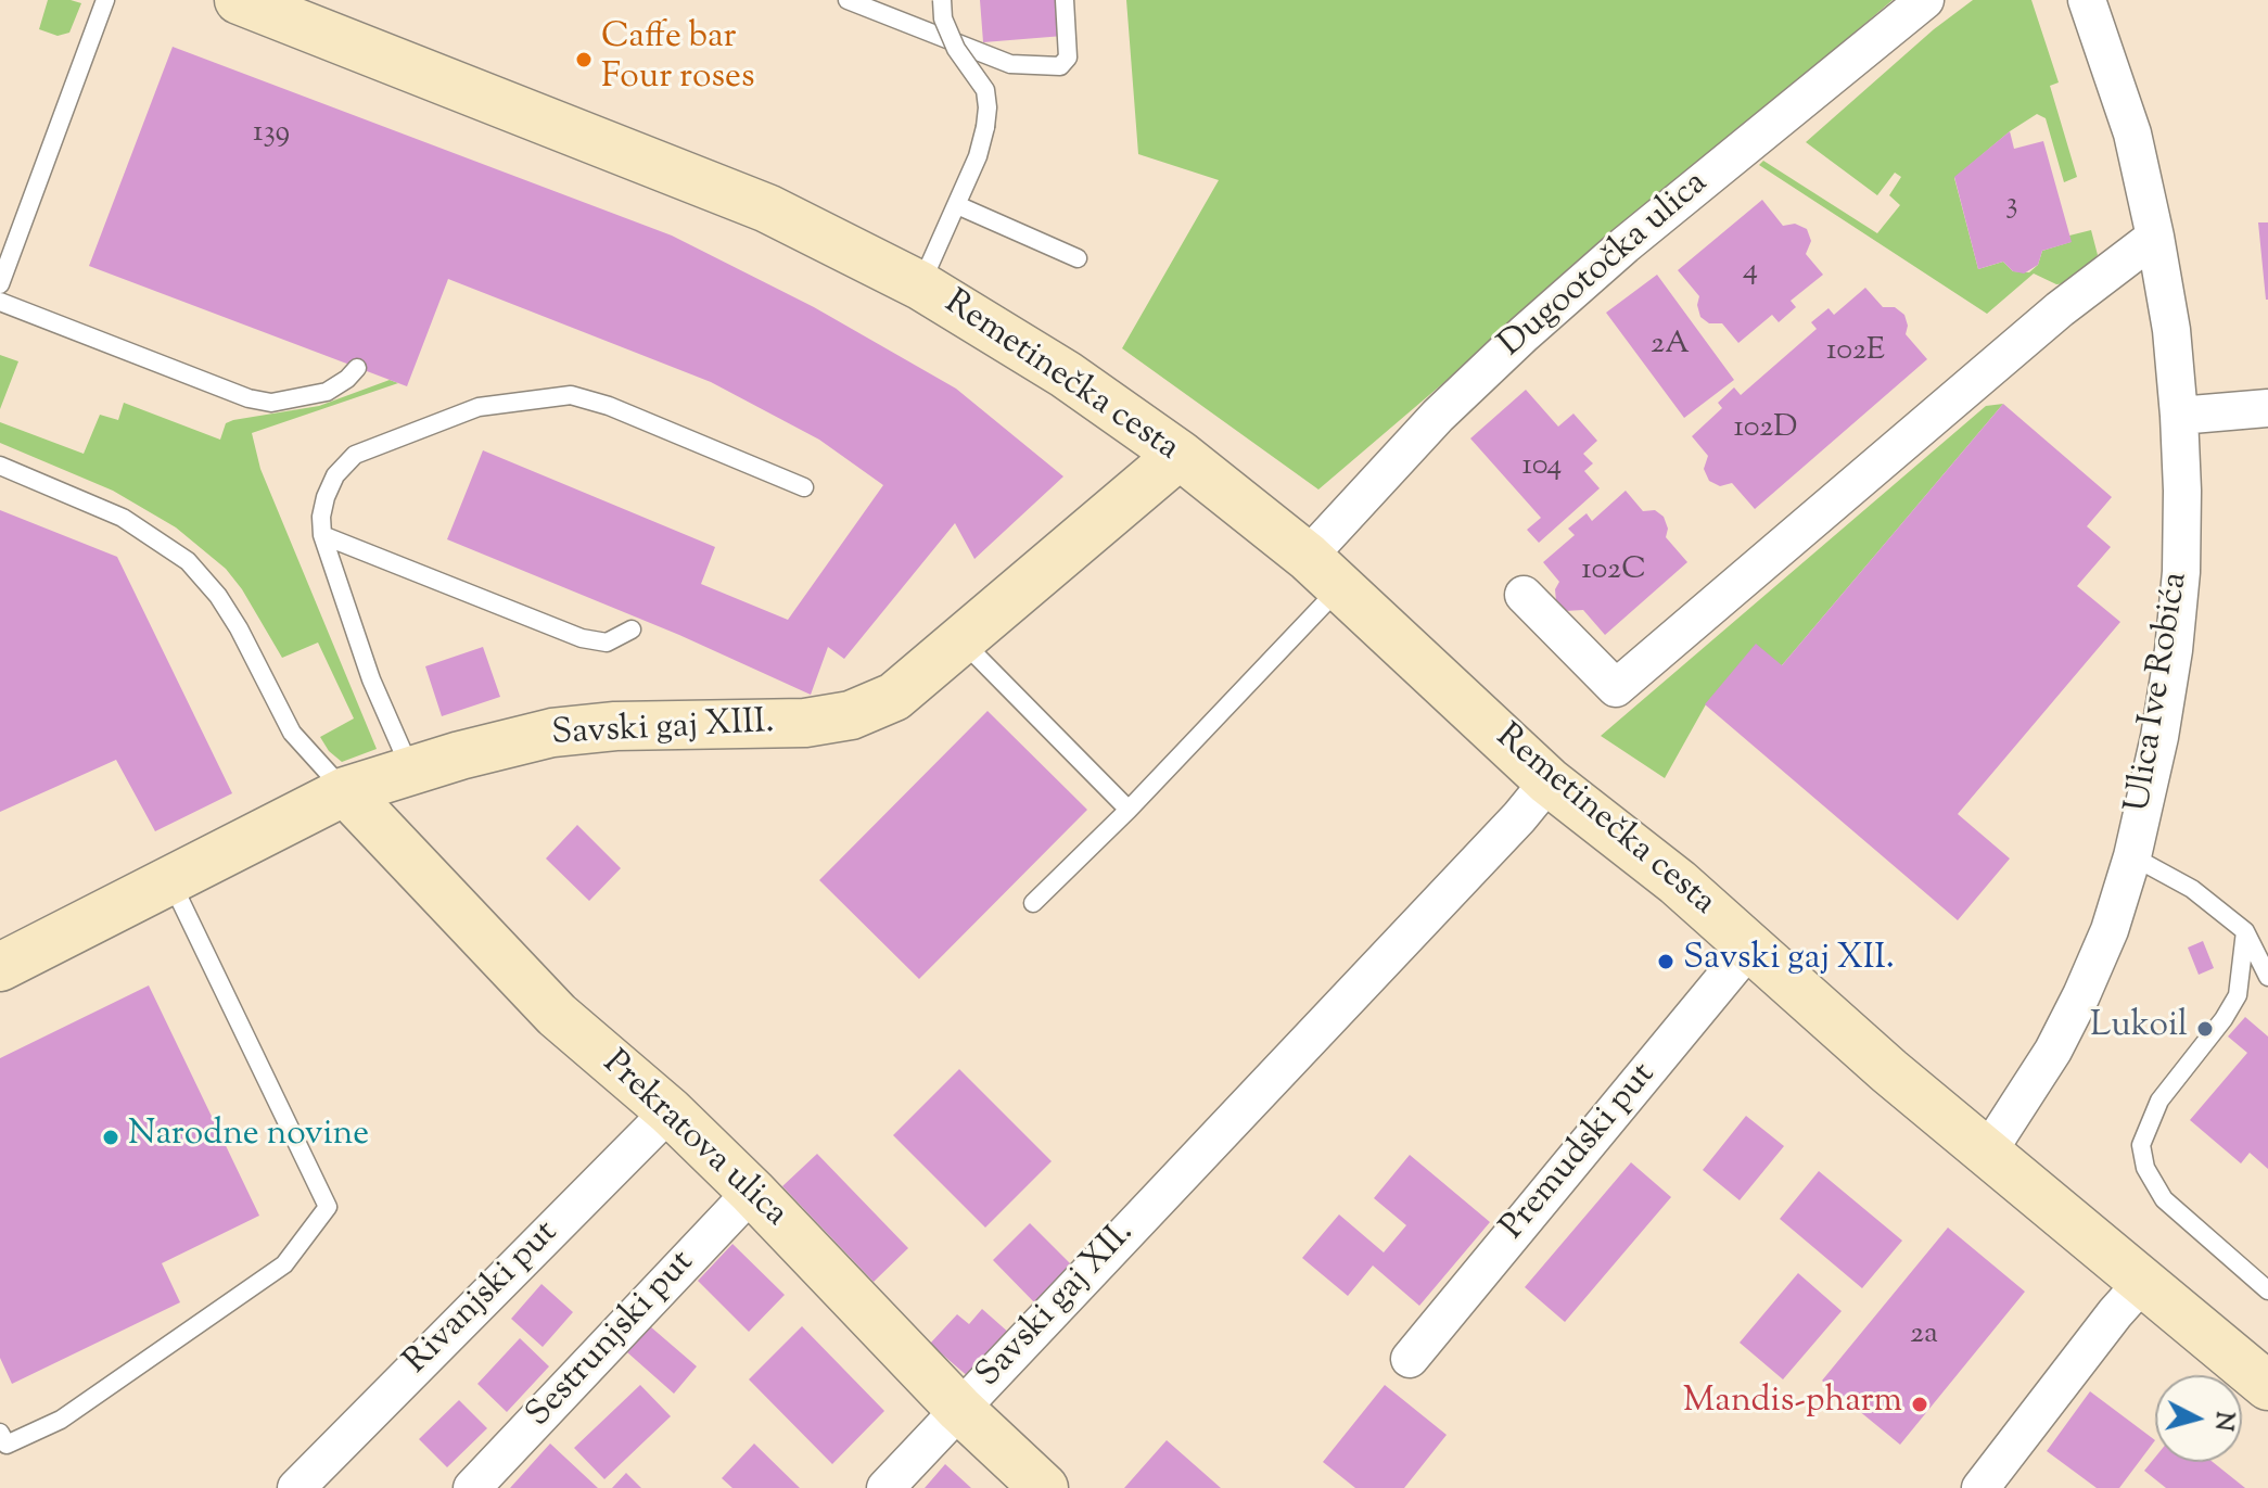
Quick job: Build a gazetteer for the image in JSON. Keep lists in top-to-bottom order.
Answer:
{
  "streets": {
    "main road": ["Remetinečka cesta", "Savski gaj XIII.", "Prekratova ulica"],
    "street": [
      "Dugootočka ulica",
      "Ulica Ive Robića",
      "Premudski put",
      "Rivanjski put",
      "Savski gaj XII.",
      "Sestrunjski put"
    ]
  },
  "crossings": [
    ["Dugootočka ulica", "Remetinečka cesta"],
    ["Remetinečka cesta", "Ulica Ive Robića"],
    ["Remetinečka cesta", "Savski gaj XIII."],
    ["Remetinečka cesta", "Premudski put"],
    ["Remetinečka cesta", "Savski gaj XII."],
    ["Savski gaj XIII.", "Prekratova ulica"],
    ["Prekratova ulica", "Rivanjski put"],
    ["Prekratova ulica", "Savski gaj XII."],
    ["Prekratova ulica", "Sestrunjski put"]
  ],
  "places": [
    "Caffe bar Four roses",
    "Savski gaj XII.",
    "Lukoil",
    "Narodne novine",
    "Mandis-pharm"
  ],
  "house_numbers": [
    "139",
    "3",
    "4",
    "2A",
    "102E",
    "102D",
    "104",
    "102C",
    "2a"
  ],
  "north": "right"
}
